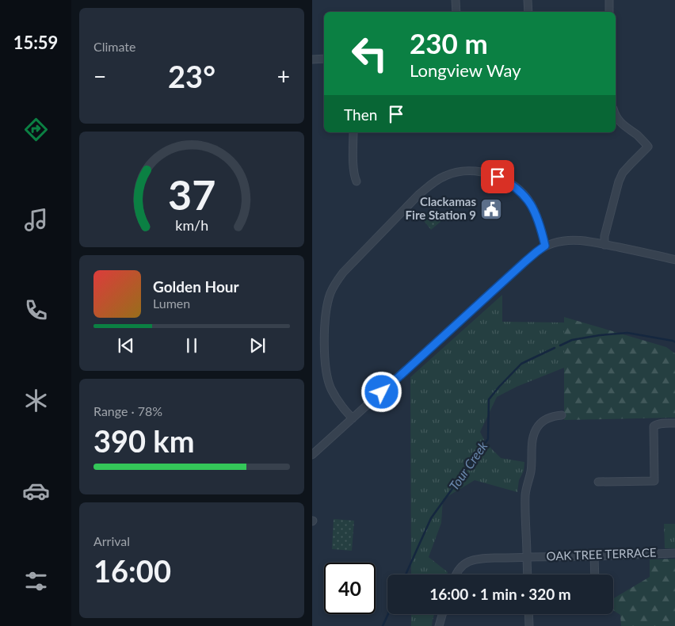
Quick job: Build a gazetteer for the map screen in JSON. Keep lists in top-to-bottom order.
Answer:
{
  "streets": {
    "street": ["OAK TREE TERRACE"]
  },
  "water": ["Tour Creek"],
  "places": {
    "public building": ["Clackamas Fire Station 9"]
  },
  "page": {
    "tabs": "15:59",
    "tile": [
      "Climate",
      ["Range · 78%", "390 km"],
      ["Arrival", "16:00"]
    ],
    "turn": ["230 m", "Longview Way"],
    "heat": ["−", "23°", "+"],
    "then": "Then",
    "song": ["Golden Hour", "Lumen"],
    "limit": "40",
    "trip": "16:00 · 1 min · 320 m",
    "gauge": ["37", "km/h"]
  }
}
